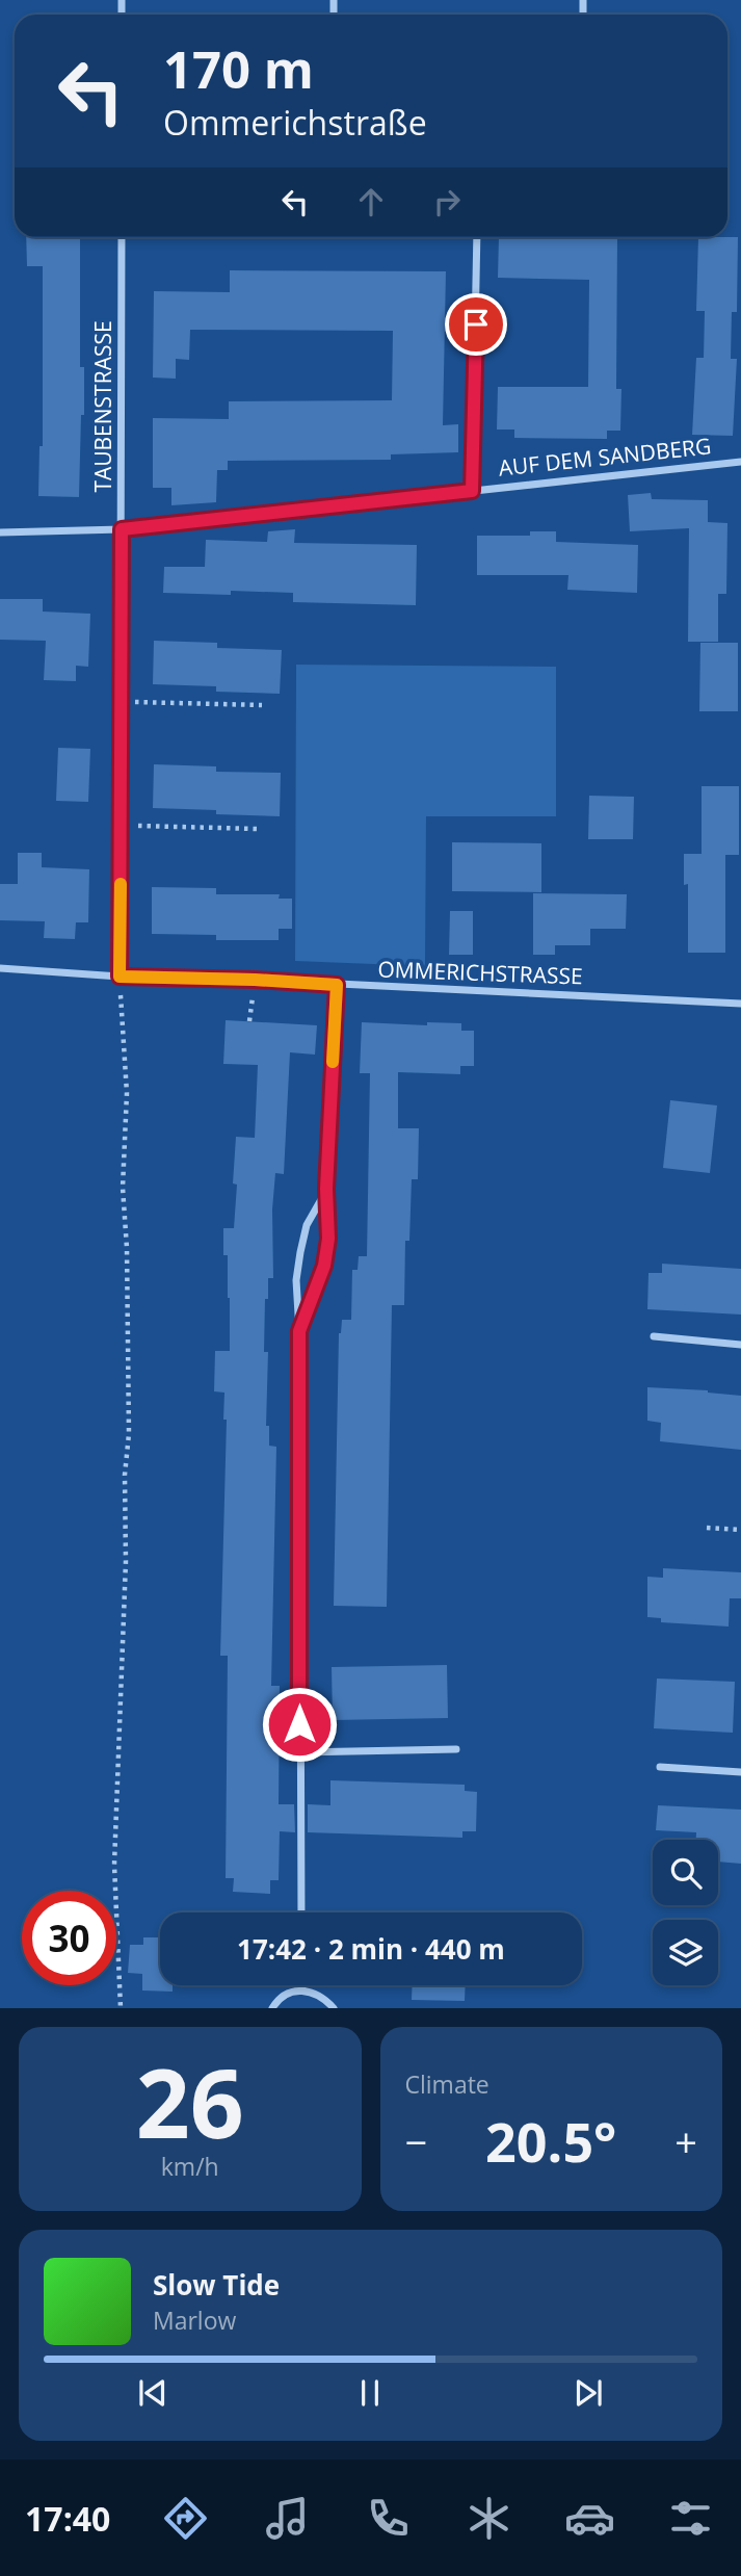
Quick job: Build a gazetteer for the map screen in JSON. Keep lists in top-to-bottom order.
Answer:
{
  "streets": {
    "street": ["TAUBENSTRASSE", "AUF DEM SANDBERG", "OMMERICHSTRASSE"]
  },
  "crossings": [
    ["TAUBENSTRASSE", "AUF DEM SANDBERG"],
    ["TAUBENSTRASSE", "OMMERICHSTRASSE"]
  ],
  "page": {
    "turn": ["170 m", "Ommerichstraße"],
    "limit": "30",
    "trip": "17:42 · 2 min · 440 m",
    "tile": [
      ["26", "km/h"],
      "Climate"
    ],
    "heat": ["−", "20.5°", "+"],
    "song": ["Slow Tide", "Marlow"],
    "tabs": "17:40"
  }
}
